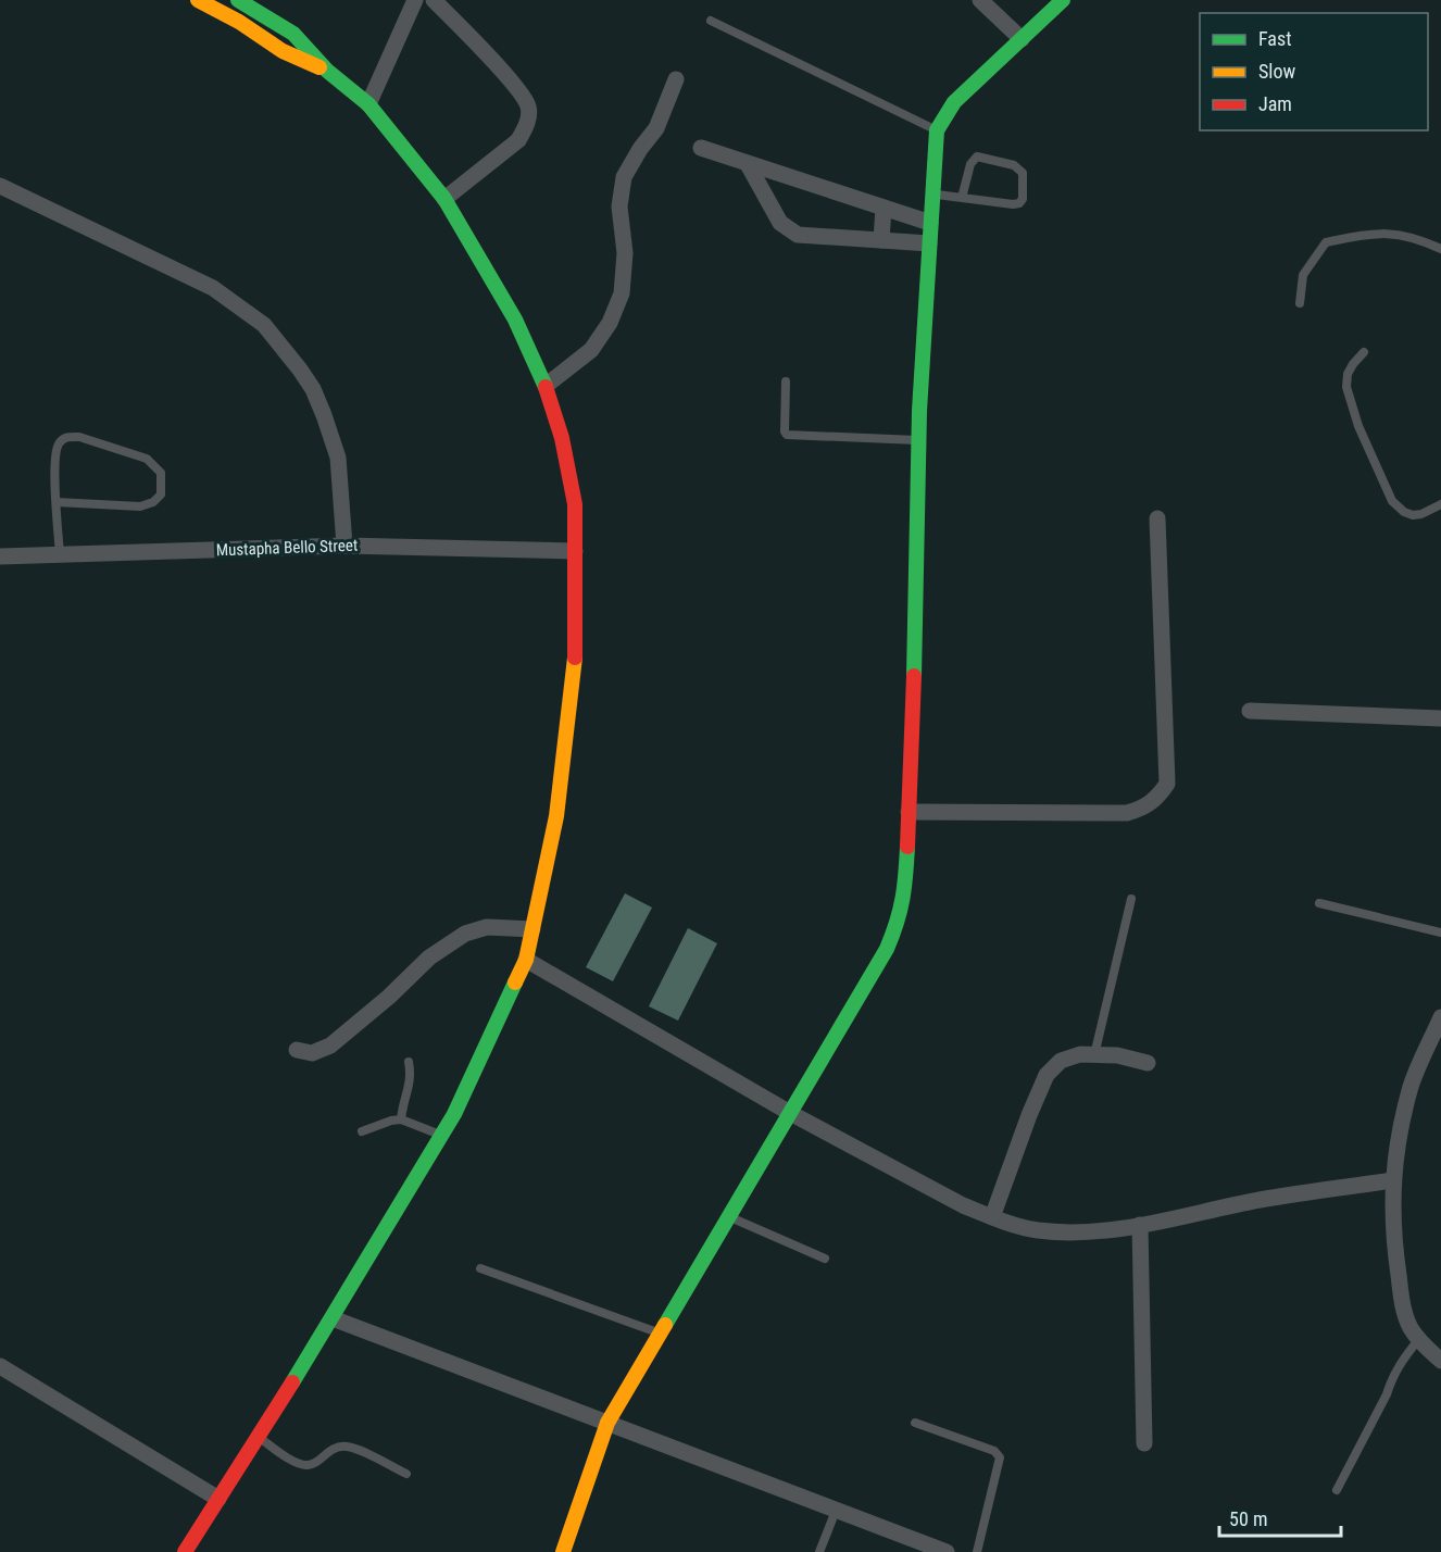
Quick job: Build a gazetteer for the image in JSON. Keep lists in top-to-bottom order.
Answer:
{
  "streets": {
    "street": ["Mustapha Bello Street"]
  },
  "legend": ["Fast", "Slow", "Jam"],
  "scale_bar": "50 m"
}
